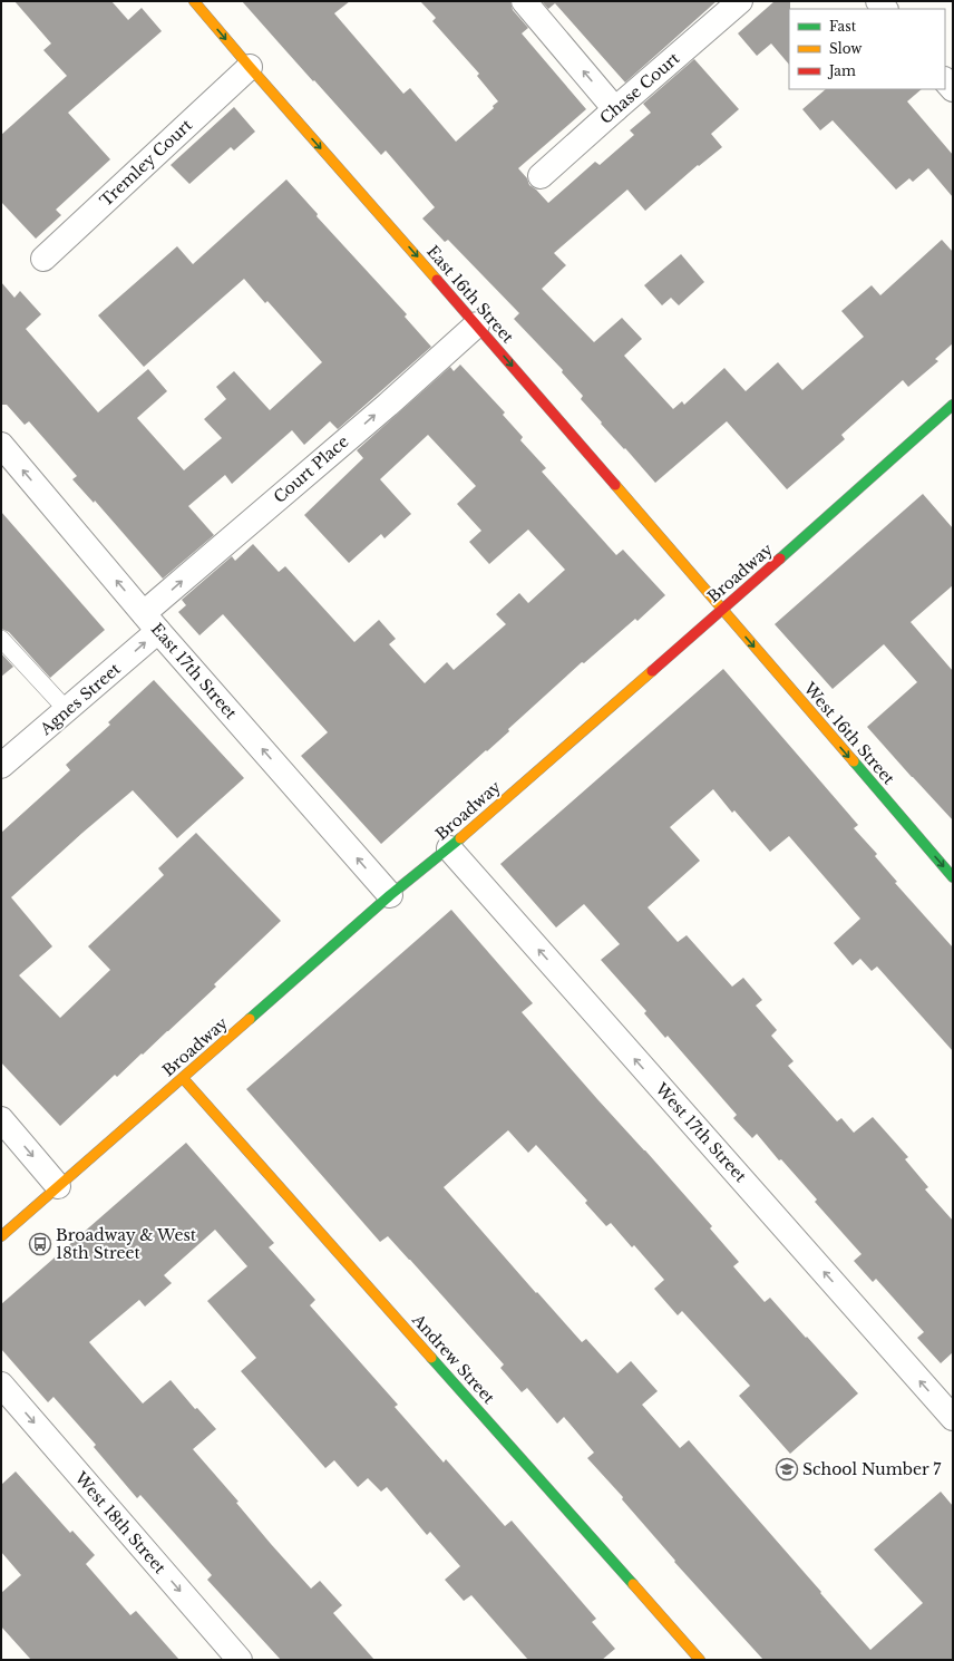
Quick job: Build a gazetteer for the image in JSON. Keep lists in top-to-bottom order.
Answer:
{
  "streets": {
    "street": [
      "Chase Court",
      "Tremley Court",
      "East 16th Street",
      "Court Place",
      "Broadway",
      "East 17th Street",
      "Agnes Street",
      "West 16th Street",
      "West 17th Street",
      "Andrew Street",
      "West 18th Street"
    ]
  },
  "crossings": [
    ["Tremley Court", "East 16th Street"],
    ["East 16th Street", "Court Place"],
    ["East 16th Street", "Broadway"],
    ["East 16th Street", "West 16th Street"],
    ["Court Place", "East 17th Street"],
    ["Court Place", "Agnes Street"],
    ["Broadway", "East 17th Street"],
    ["Broadway", "West 16th Street"],
    ["Broadway", "West 17th Street"],
    ["Broadway", "Andrew Street"],
    ["East 17th Street", "Agnes Street"]
  ],
  "one_way": [
    "East 16th Street",
    "Court Place",
    "East 17th Street",
    "Agnes Street",
    "West 16th Street",
    "West 17th Street",
    "West 18th Street"
  ],
  "places": {
    "bus stop": ["Broadway & West 18th Street"],
    "school or university": ["School Number 7"]
  },
  "legend": ["Fast", "Slow", "Jam"]
}
